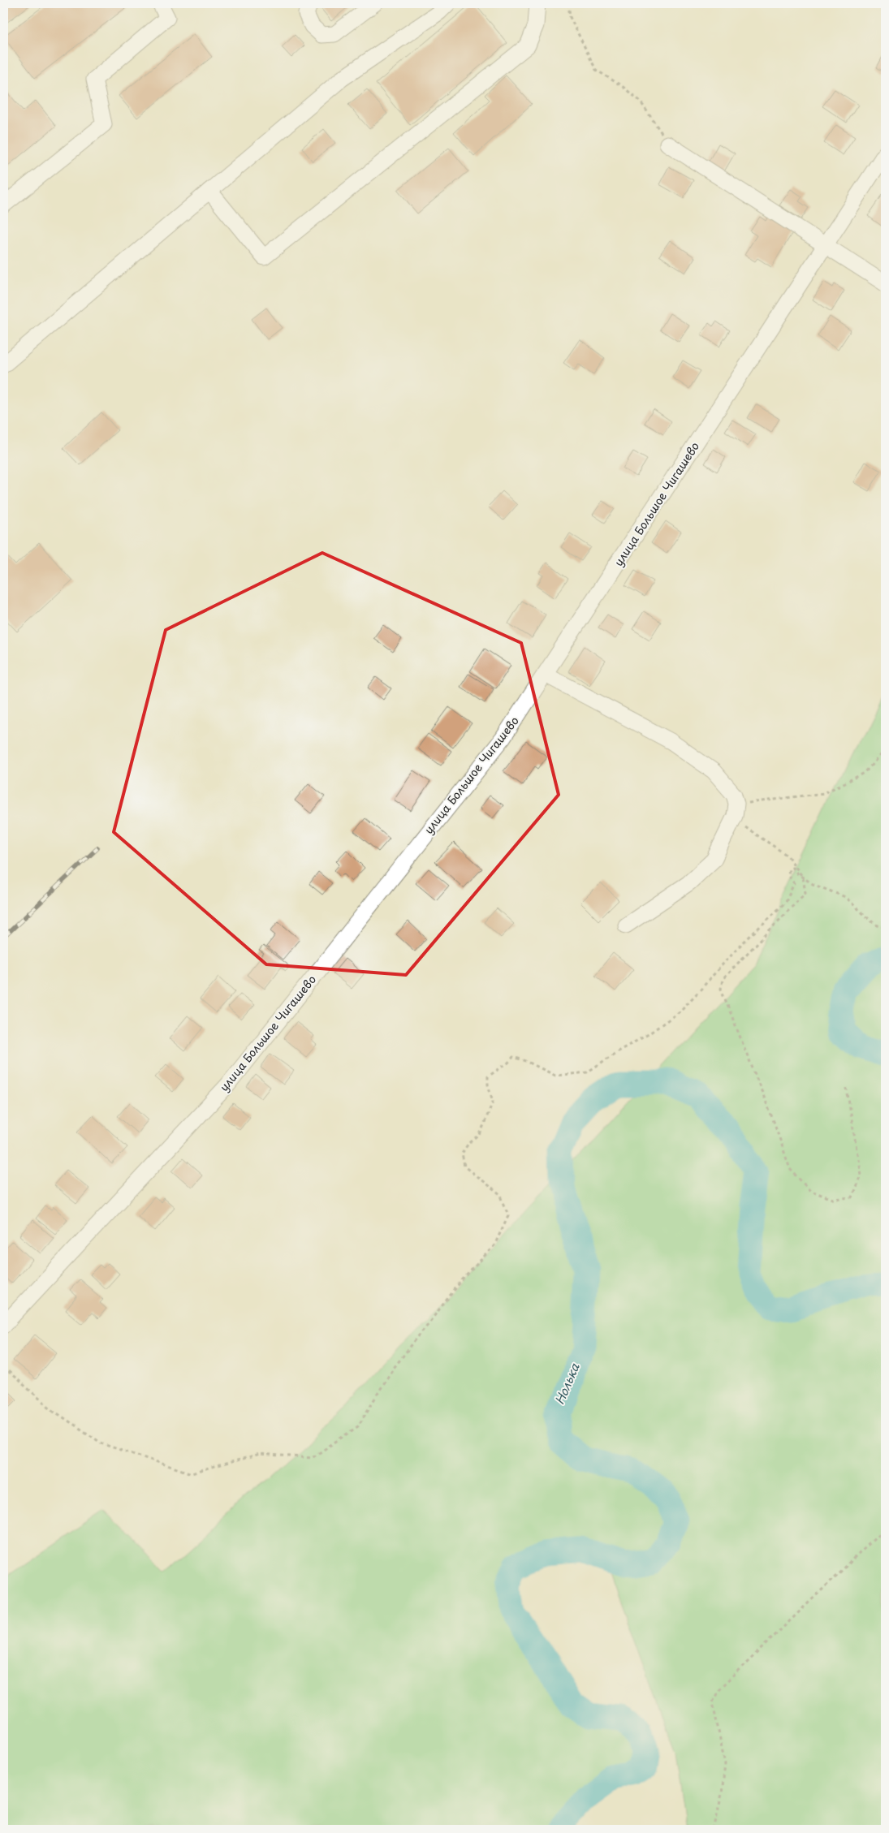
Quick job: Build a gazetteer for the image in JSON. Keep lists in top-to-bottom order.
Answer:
{
  "streets": {
    "street": ["улица Большое Чигашево"]
  },
  "water": ["Нолька"]
}
